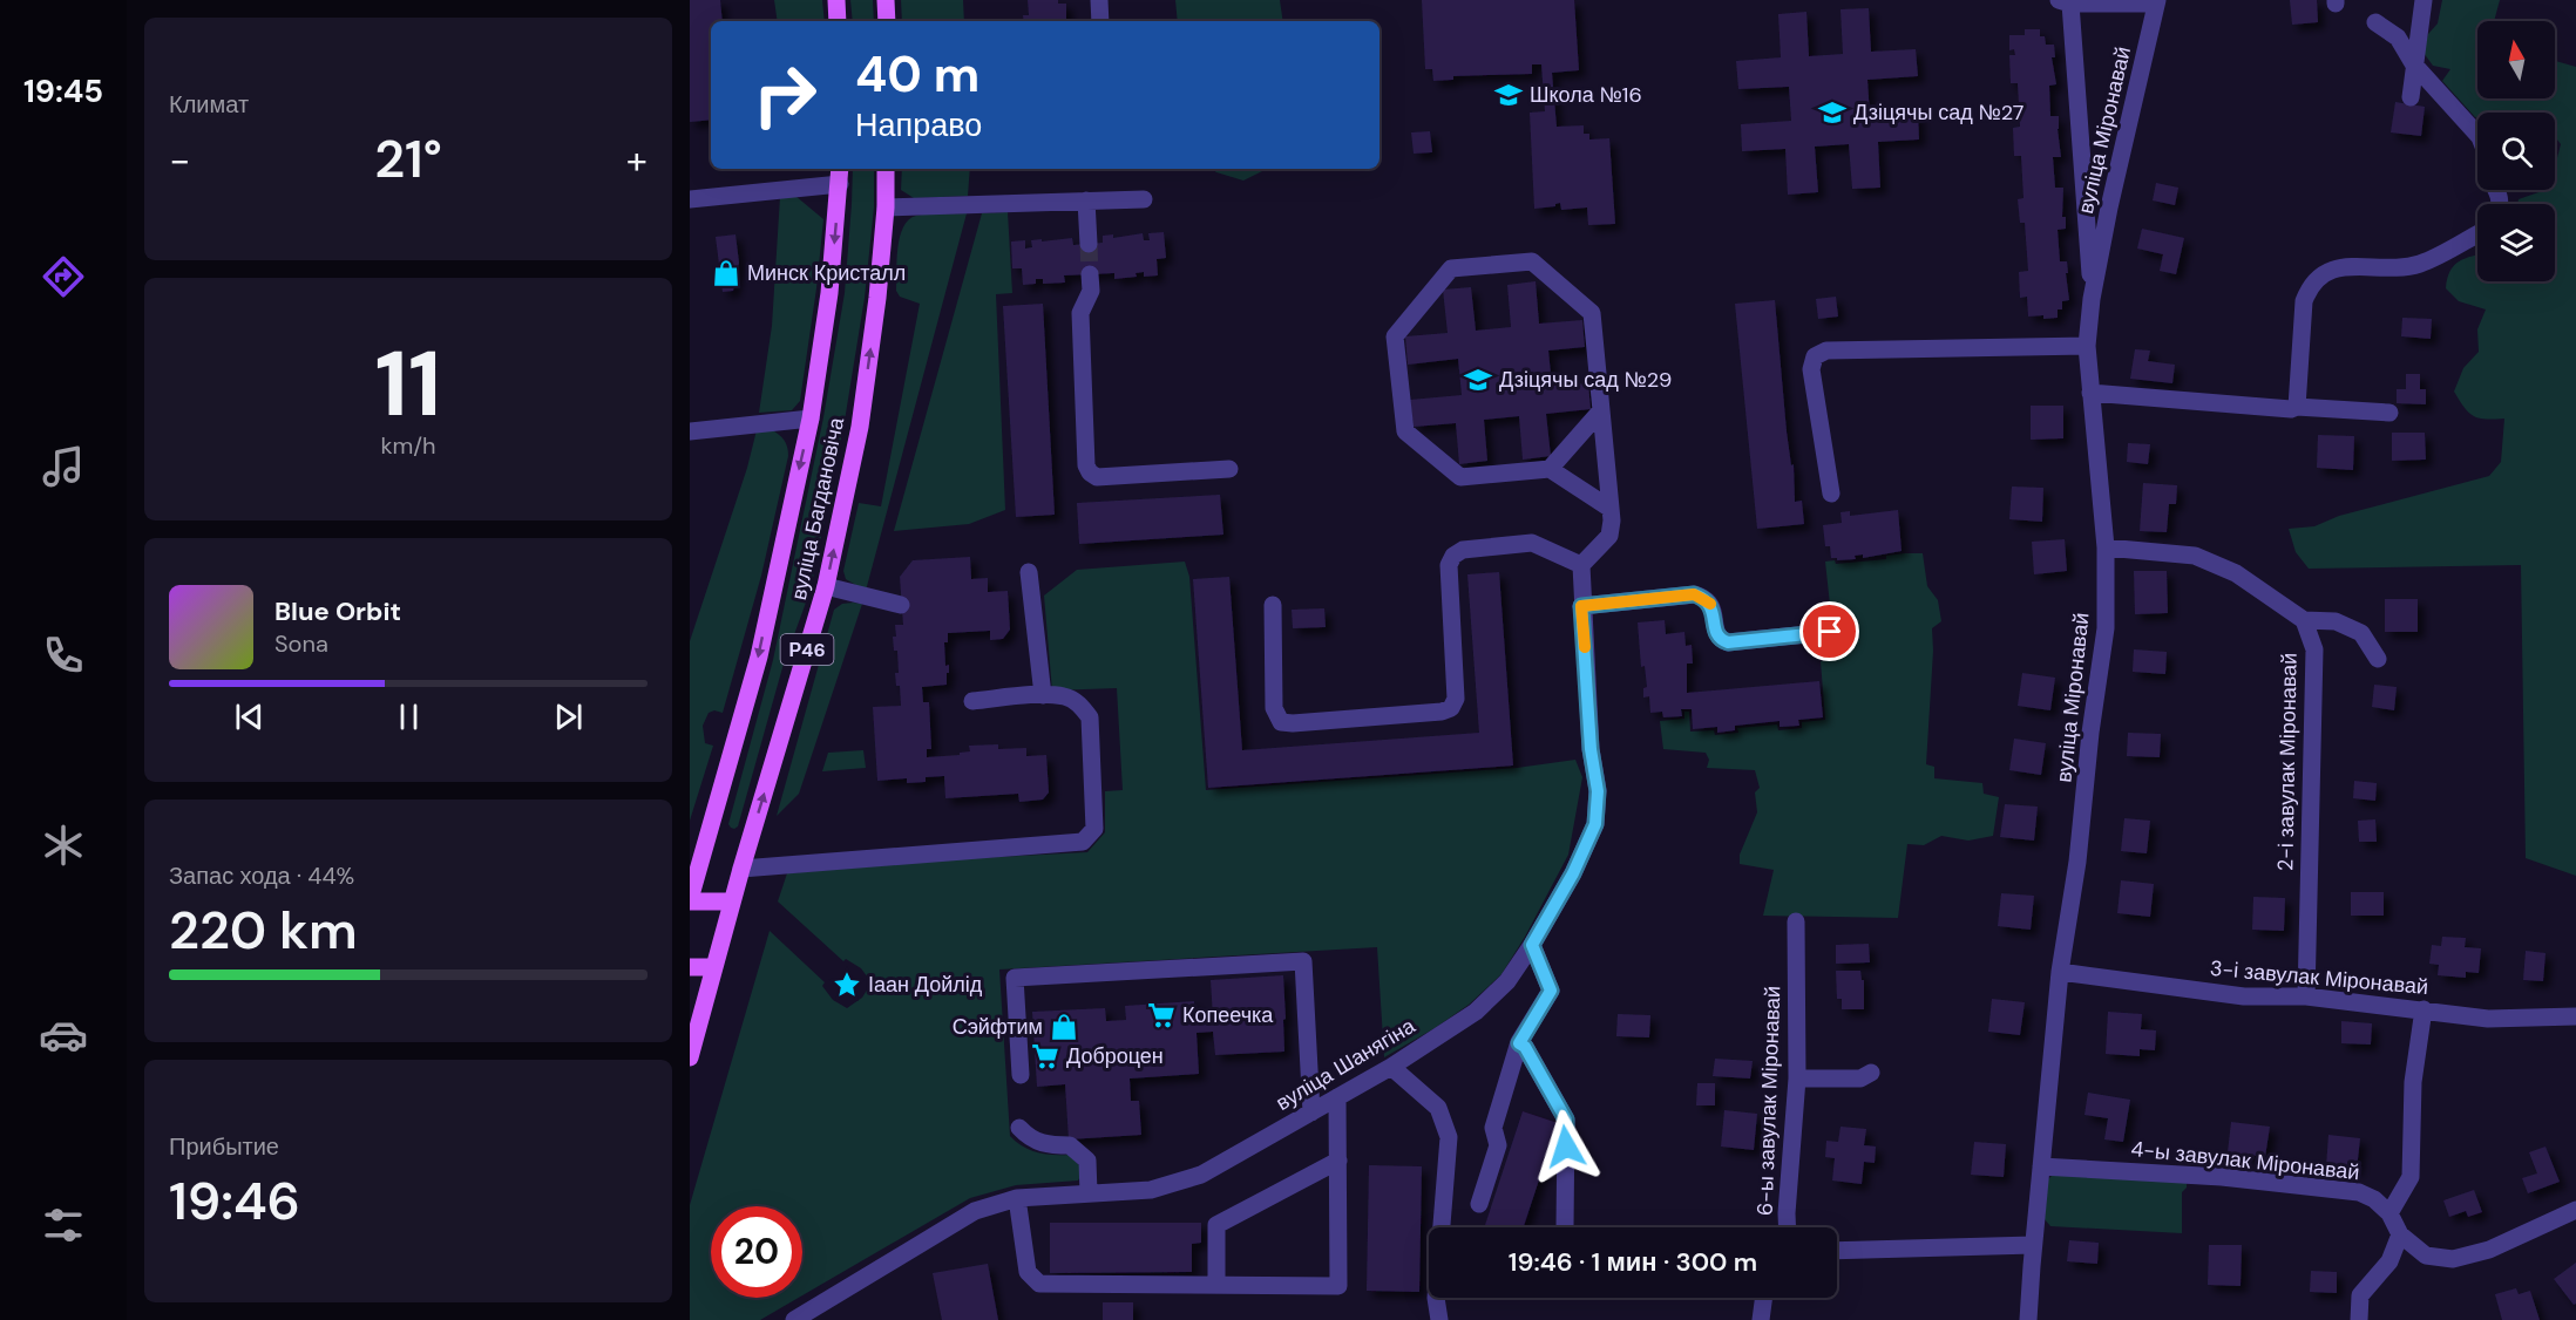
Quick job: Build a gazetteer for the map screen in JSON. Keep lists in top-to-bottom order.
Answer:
{
  "streets": {
    "main road": ["вуліца Багдановіча", "Р46"],
    "street": [
      "вуліца Міронавай",
      "2-і завулак Міронавай",
      "3-і завулак Міронавай",
      "вуліца Шанягіна",
      "6-ы завулак Міронавай",
      "4-ы завулак Міронавай"
    ]
  },
  "crossings": [
    ["вуліца Міронавай", "3-і завулак Міронавай"],
    ["вуліца Міронавай", "4-ы завулак Міронавай"],
    ["2-і завулак Міронавай", "3-і завулак Міронавай"]
  ],
  "places": {
    "school or university": ["Школа №16", "Дзіцячы сад №27", "Дзіцячы сад №29"],
    "shop": ["Минск Кристалл", "Сэйфтим"],
    "place": ["Іаан Дойлід"],
    "supermarket": ["Копеечка", "Доброцен"]
  },
  "north": "top",
  "page": {
    "tabs": "19:45",
    "tile": [
      "Климат",
      ["11", "km/h"],
      ["Запас хода · 44%", "220 km"],
      ["Прибытие", "19:46"]
    ],
    "turn": ["40 m", "Направо"],
    "heat": ["−", "21°", "+"],
    "song": ["Blue Orbit", "Sona"],
    "limit": "20",
    "trip": "19:46 · 1 мин · 300 m"
  }
}
